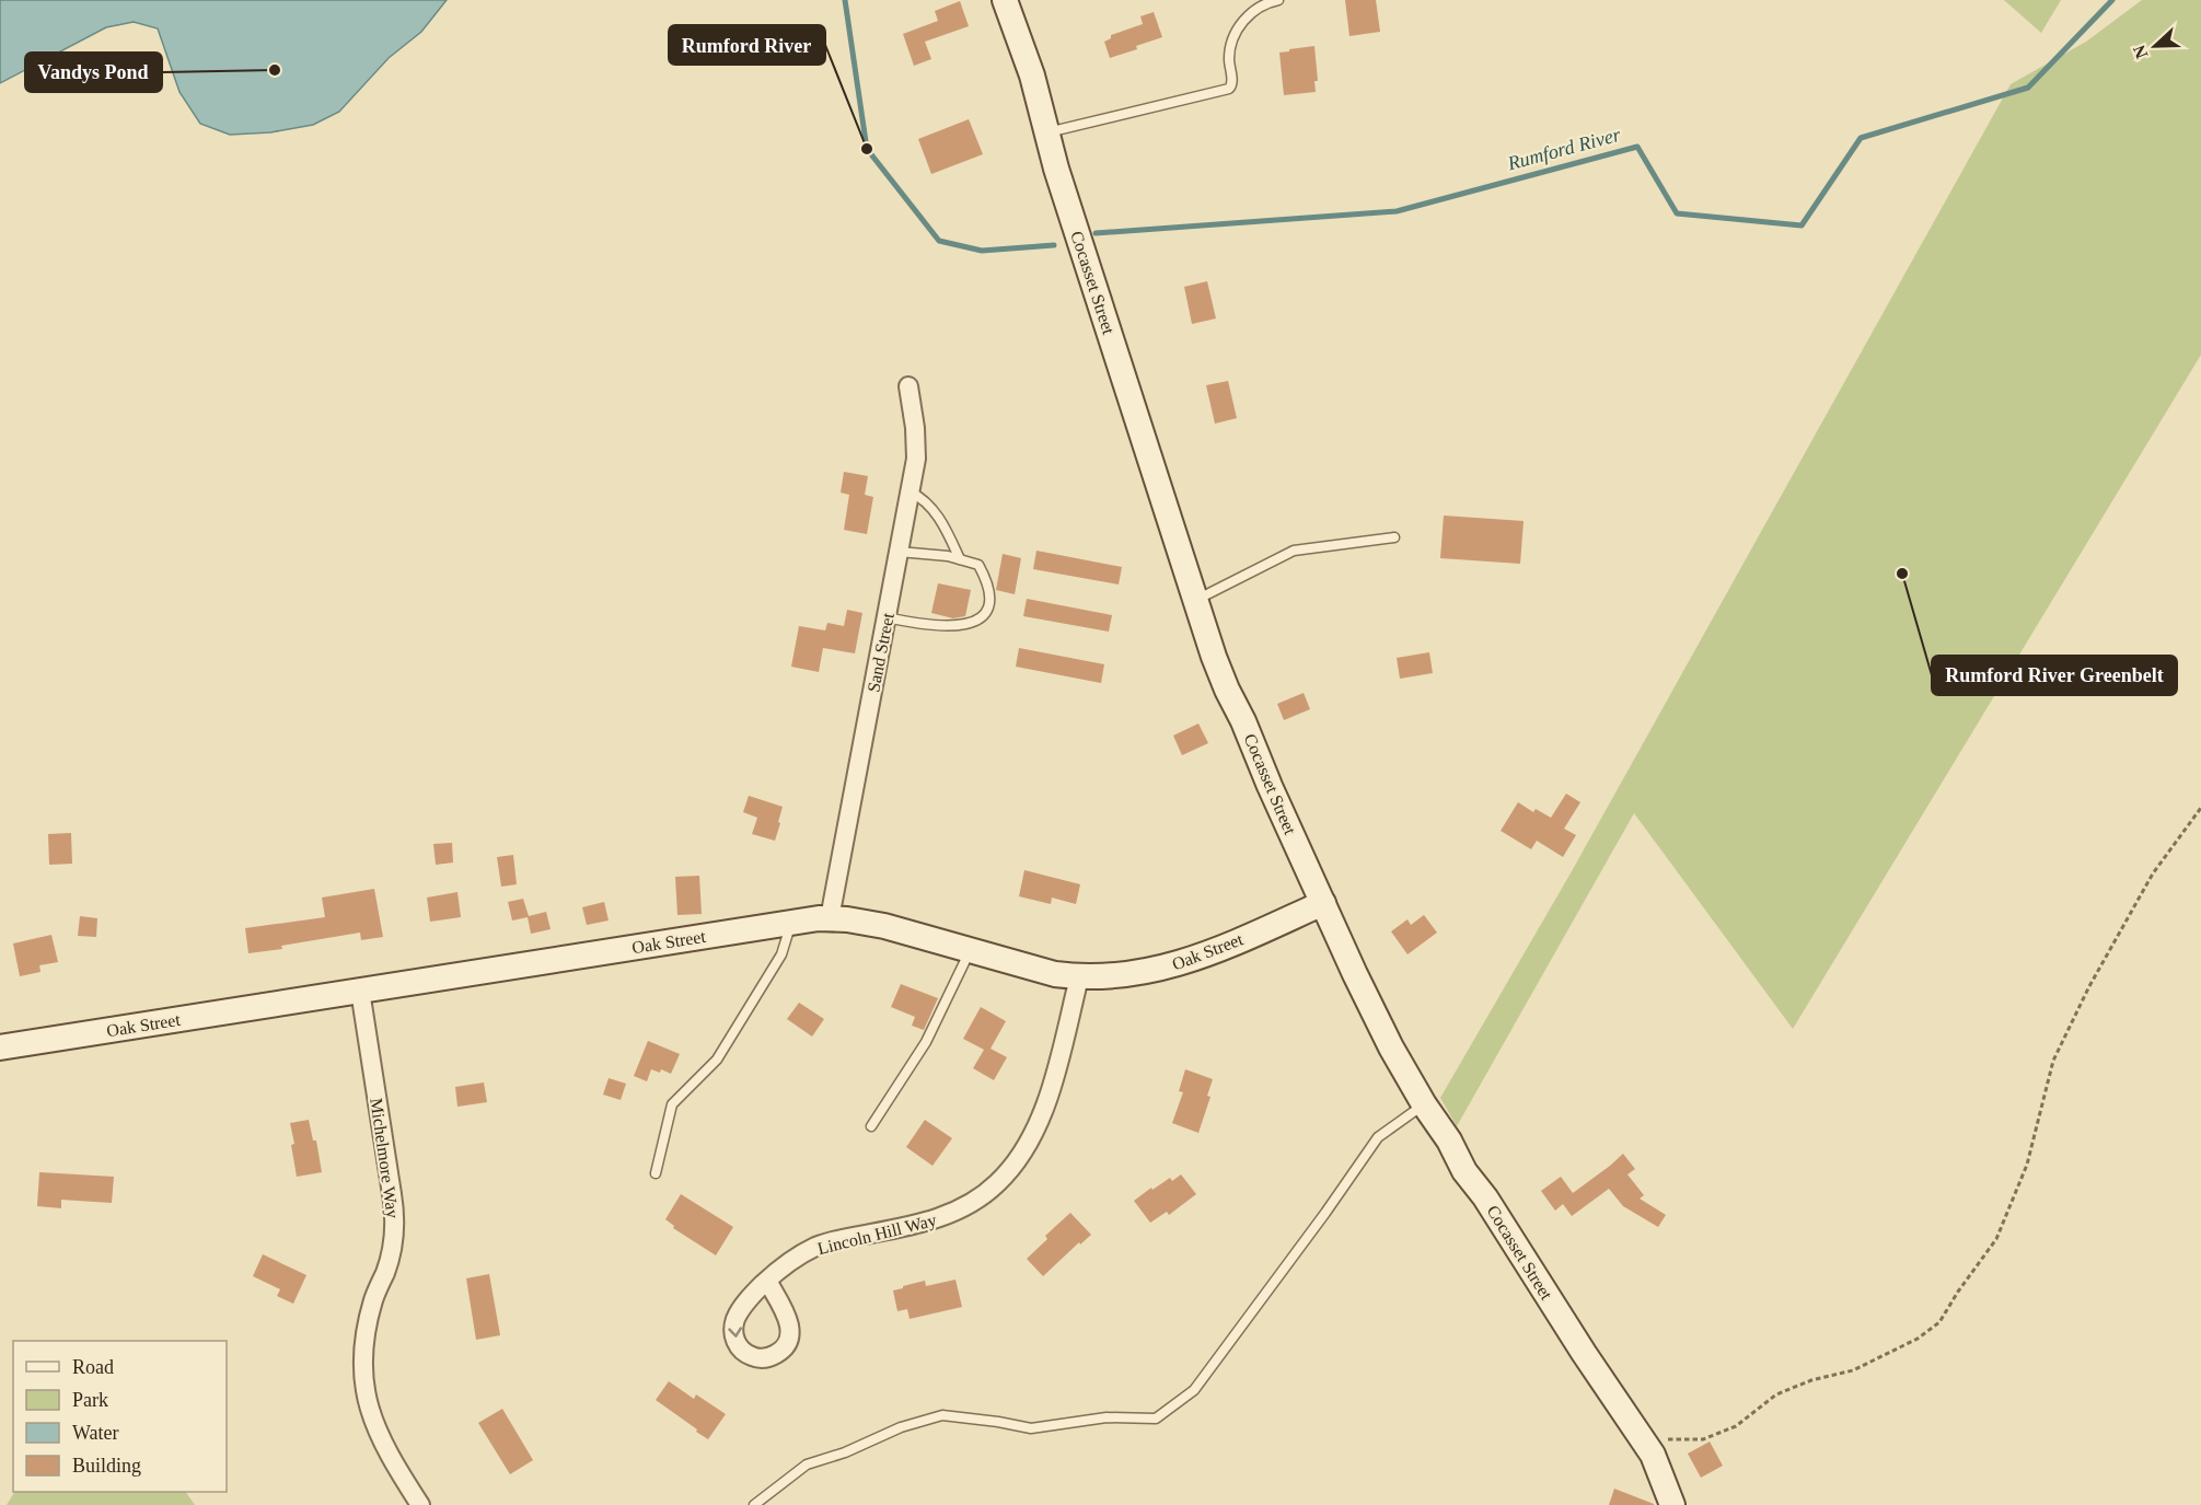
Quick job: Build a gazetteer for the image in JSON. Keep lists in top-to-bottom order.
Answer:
{
  "streets": {
    "main road": ["Cocasset Street", "Oak Street"],
    "street": ["Sand Street", "Michelmore Way", "Lincoln Hill Way"]
  },
  "crossings": [
    ["Cocasset Street", "Oak Street"],
    ["Sand Street", "Oak Street"],
    ["Oak Street", "Michelmore Way"],
    ["Oak Street", "Lincoln Hill Way"]
  ],
  "water": ["Rumford River"],
  "places": ["Vandys Pond", "Rumford River", "Rumford River Greenbelt"],
  "legend": [
    "Road",
    "Park",
    "Water",
    "Building"
  ],
  "north": "left"
}
